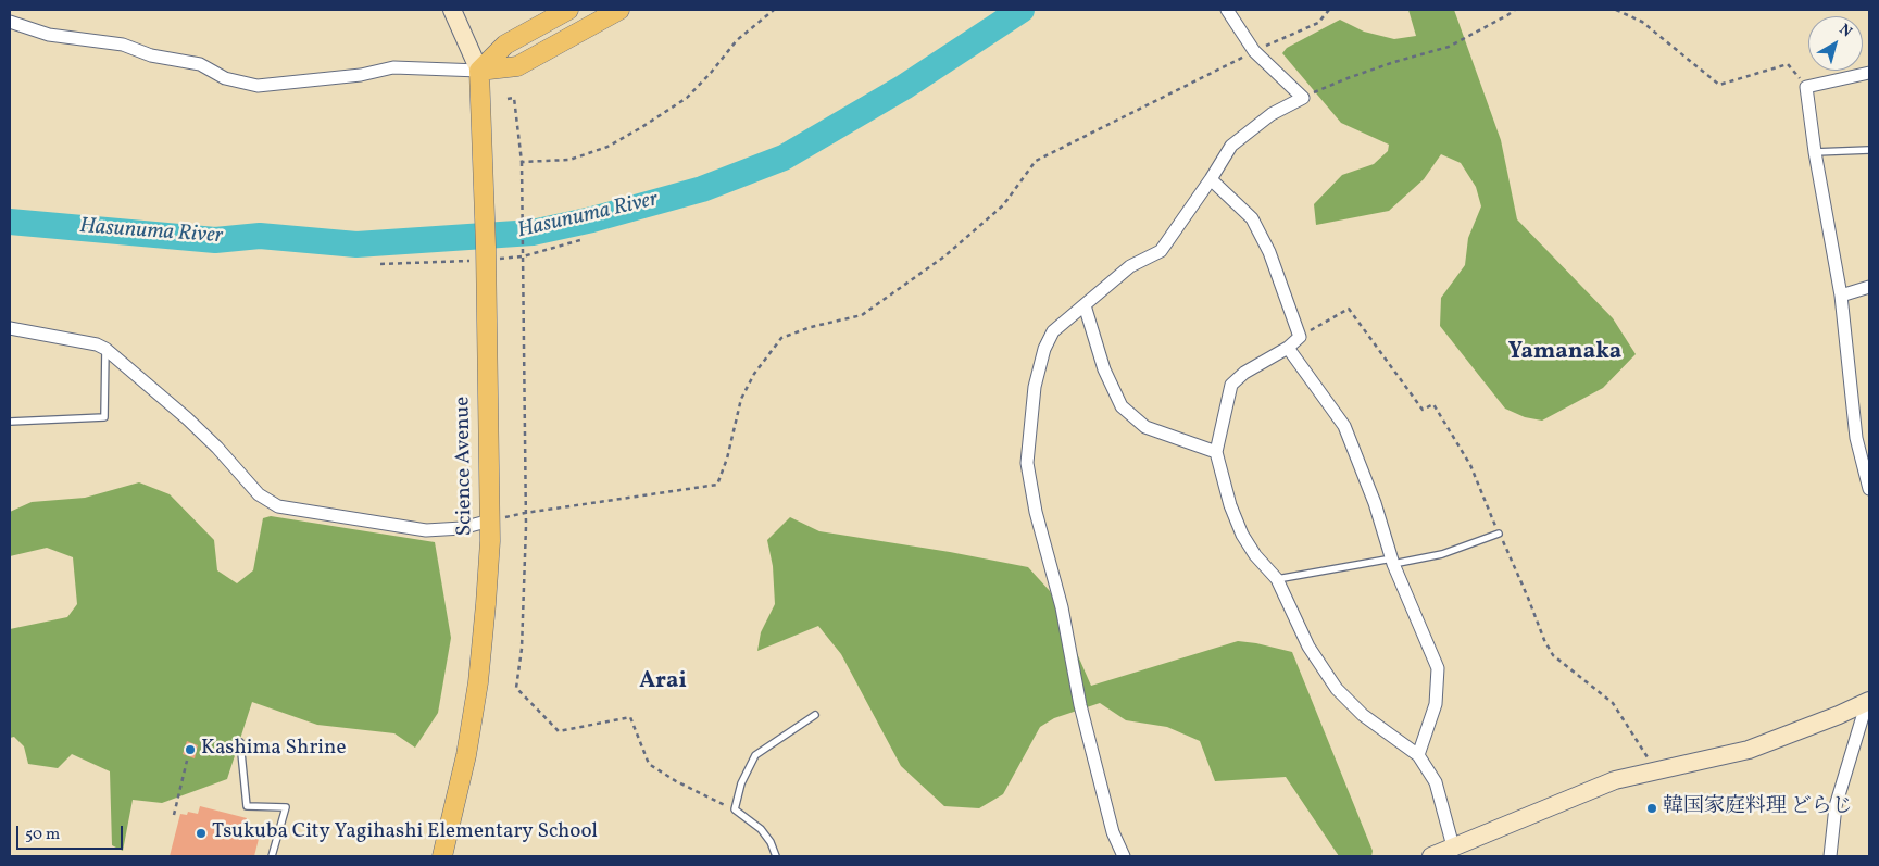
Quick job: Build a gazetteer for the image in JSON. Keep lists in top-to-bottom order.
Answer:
{
  "streets": {
    "main road": ["Science Avenue"]
  },
  "districts": ["Yamanaka", "Arai"],
  "water": ["Hasunuma River"],
  "places": ["Kashima Shrine", "韓国家庭料理 どらじ", "Tsukuba City Yagihashi Elementary School"],
  "scale_bar": "50 m",
  "north": "top right"
}
